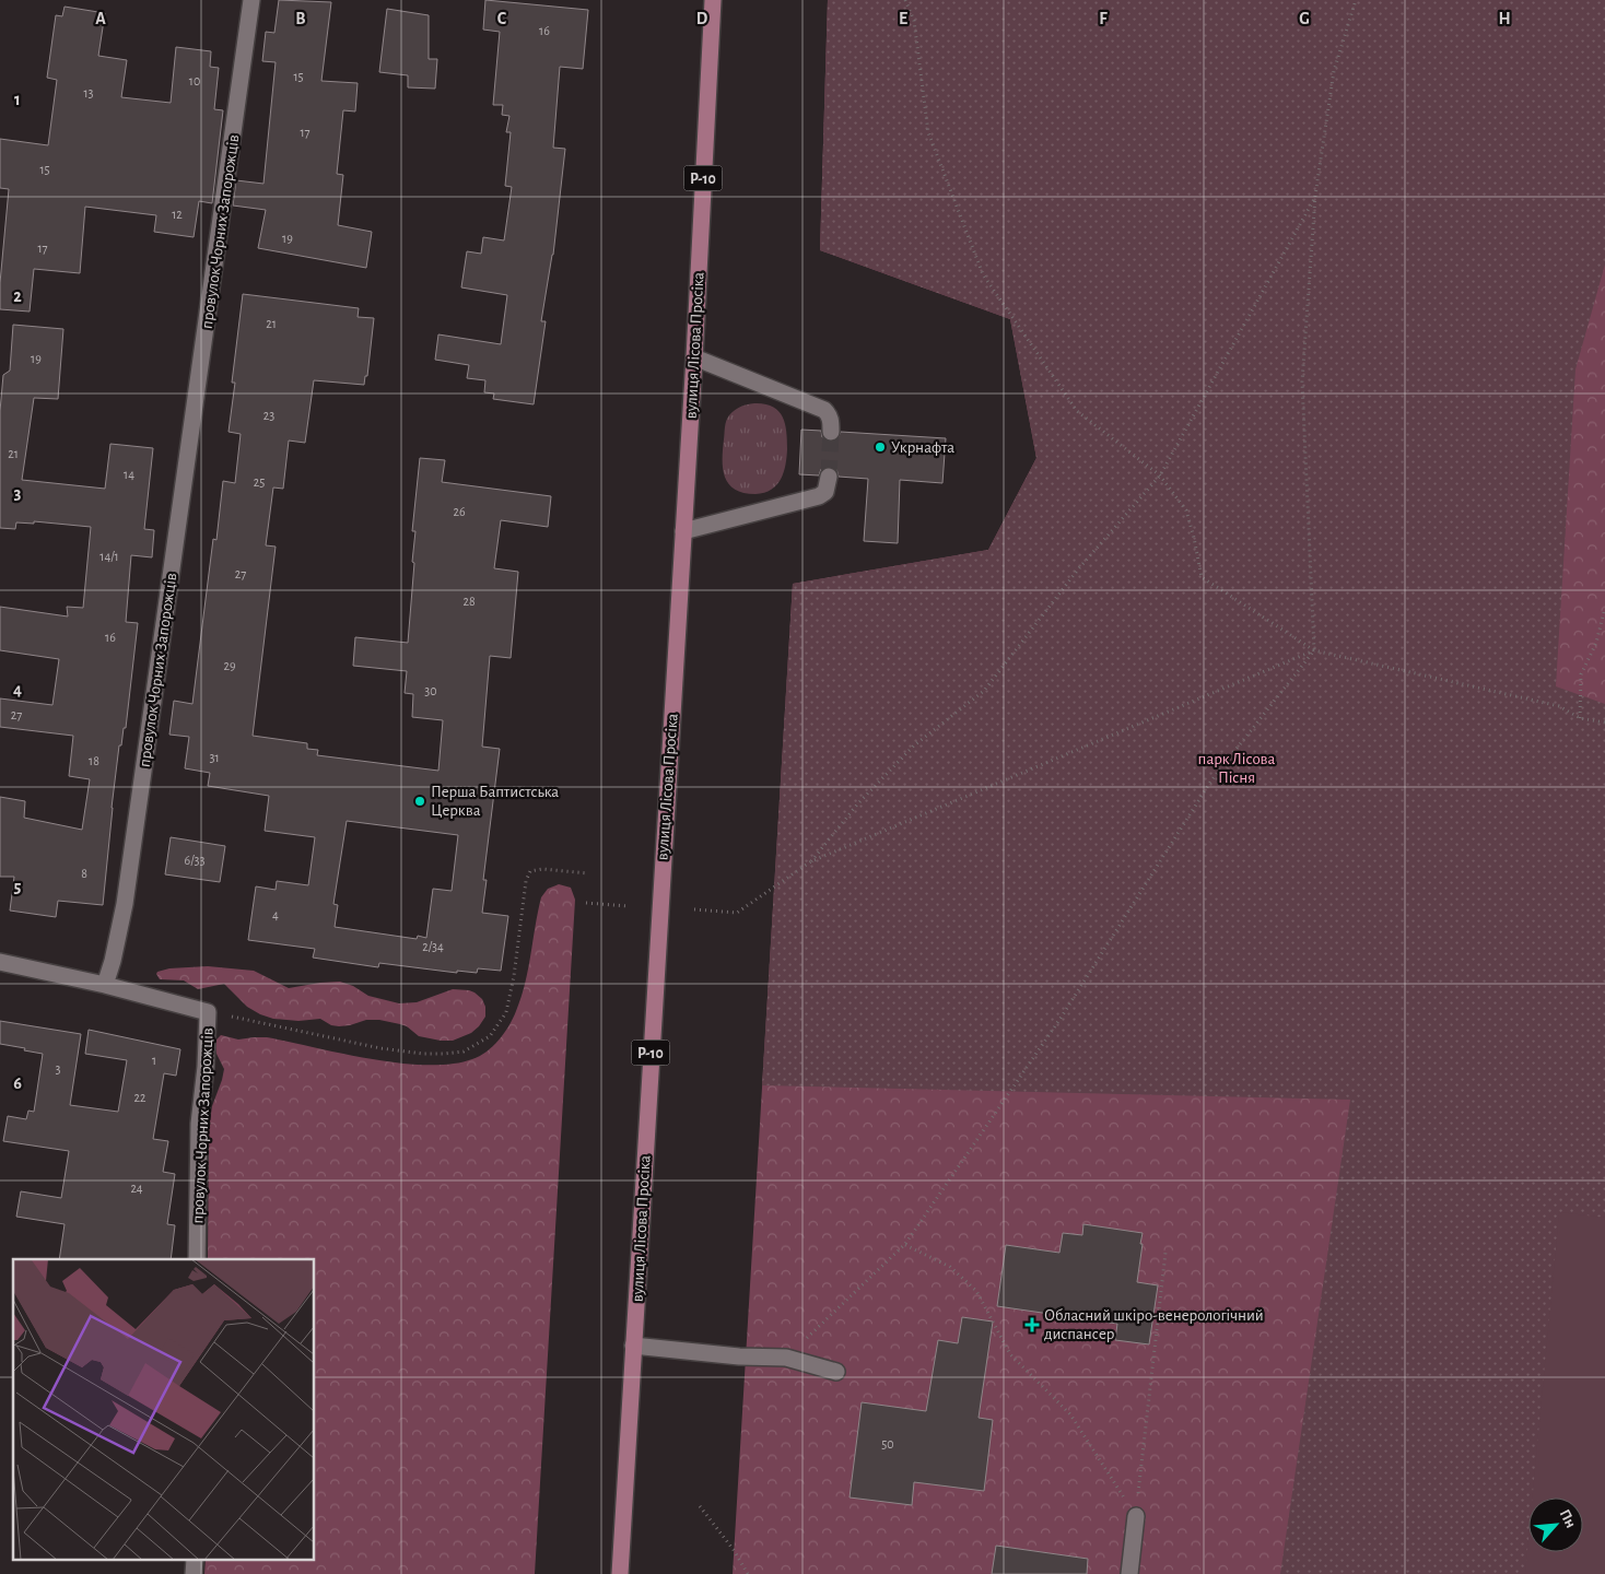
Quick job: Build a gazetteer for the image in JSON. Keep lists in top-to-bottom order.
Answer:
{
  "streets": {
    "main road": ["Р-10", "вулиця Лісова Просіка"],
    "street": ["провулок Чорних Запорожців"]
  },
  "parks": ["парк Лісова Пісня"],
  "places": {
    "other": ["Укрнафта", "Перша Баптистська Церква"],
    "health": ["Обласний шкіро-венерологічний диспансер"]
  },
  "house_numbers": [
    "16",
    "15",
    "10",
    "13",
    "17",
    "15",
    "12",
    "19",
    "17",
    "21",
    "19",
    "23",
    "21",
    "14",
    "25",
    "26",
    "14/1",
    "27",
    "28",
    "16",
    "29",
    "30",
    "27",
    "31",
    "18",
    "6/33",
    "8",
    "4",
    "2/34",
    "1",
    "3",
    "22",
    "24",
    "50"
  ],
  "north": "top right",
  "grid": {
    "columns": [
      "A",
      "B",
      "C",
      "D",
      "E",
      "F",
      "G",
      "H"
    ],
    "rows": [
      "1",
      "2",
      "3",
      "4",
      "5",
      "6"
    ]
  }
}
